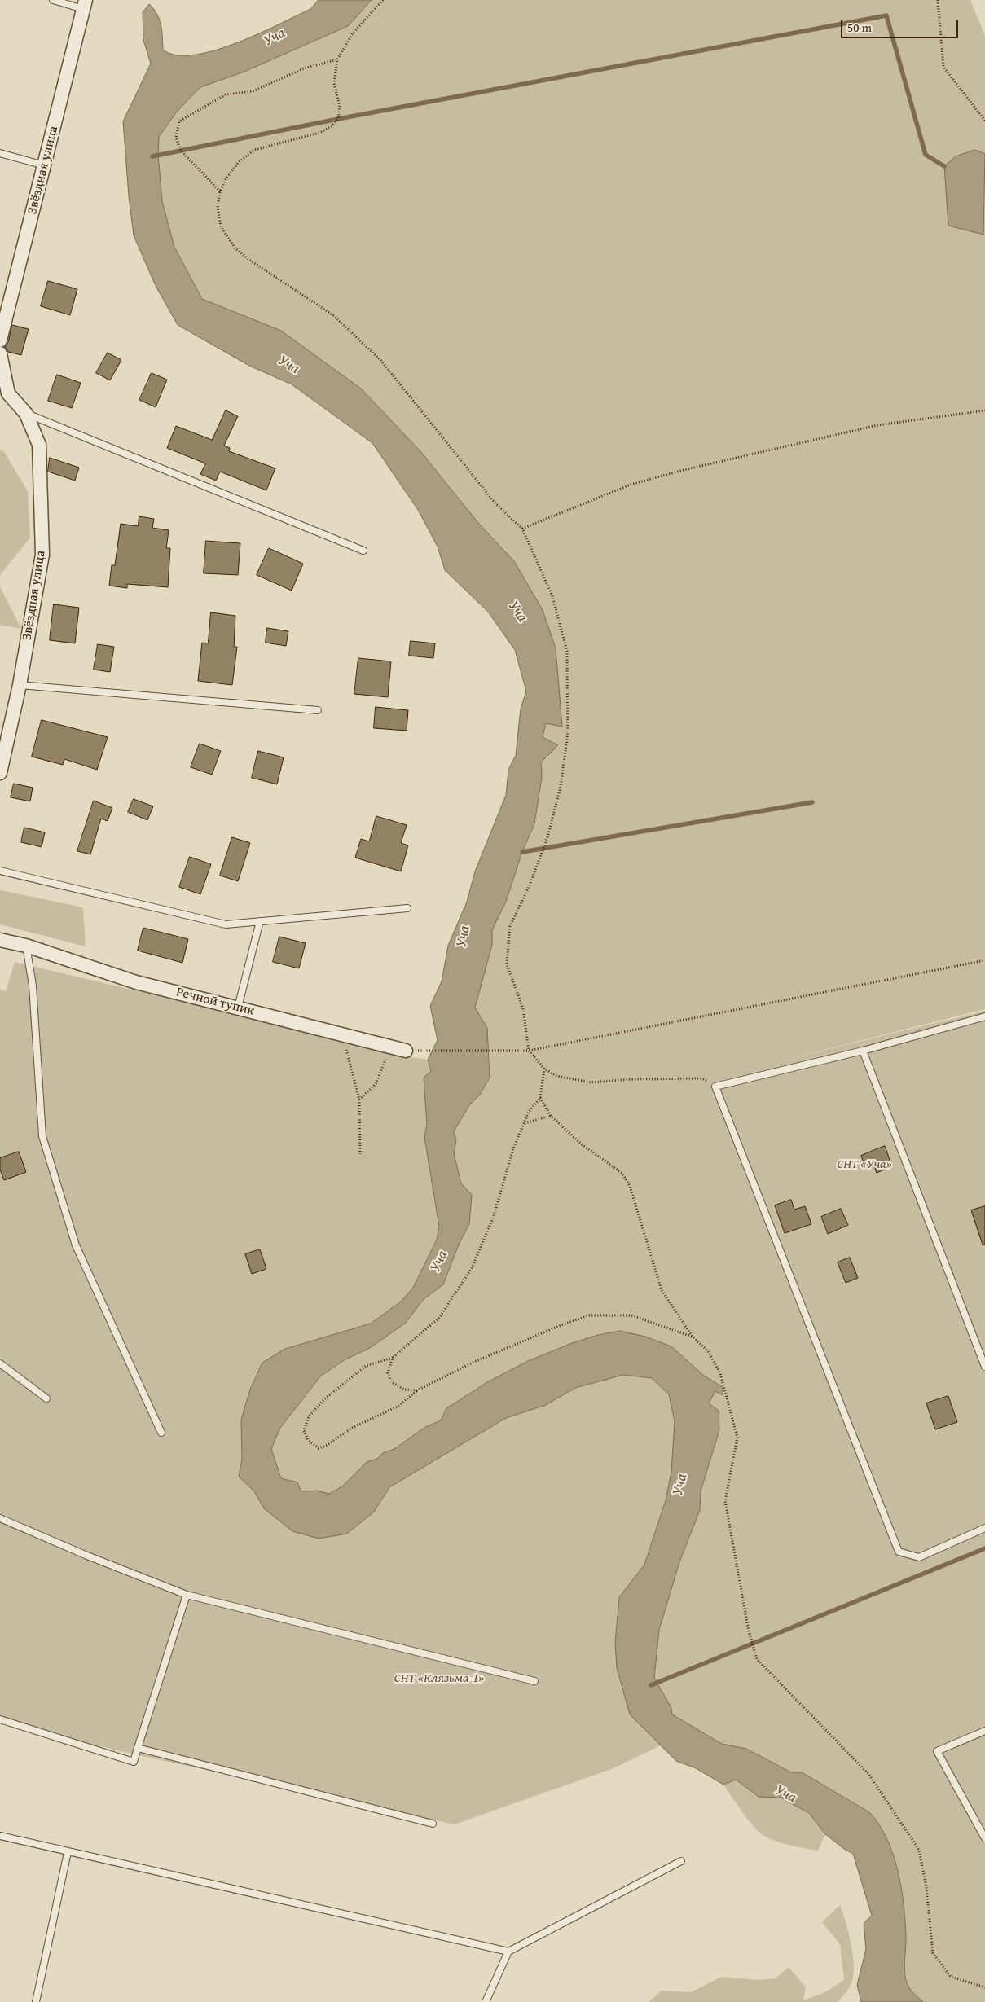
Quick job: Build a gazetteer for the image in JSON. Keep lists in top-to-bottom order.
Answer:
{
  "streets": {
    "street": ["Звёздная улица", "Речной тупик"]
  },
  "water": ["Уча"],
  "parks": ["СНТ «Уча»", "СНТ «Клязьма-1»"],
  "scale_bar": "50 m"
}
